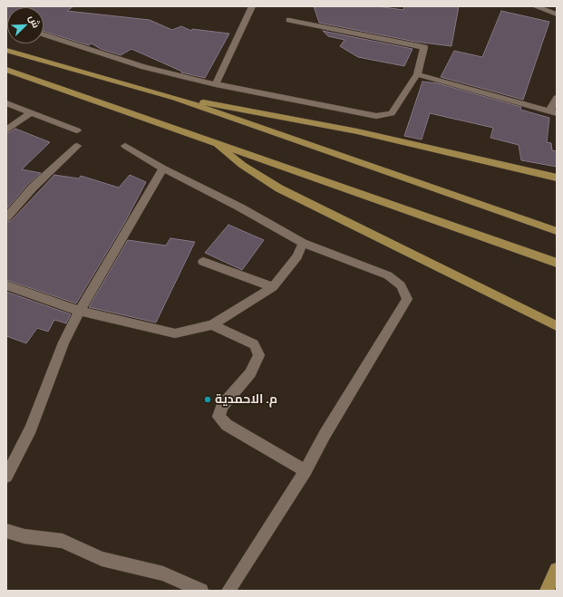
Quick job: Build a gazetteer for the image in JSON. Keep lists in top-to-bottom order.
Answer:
{
  "places": ["م. الاحمدية"],
  "north": "top right"
}
